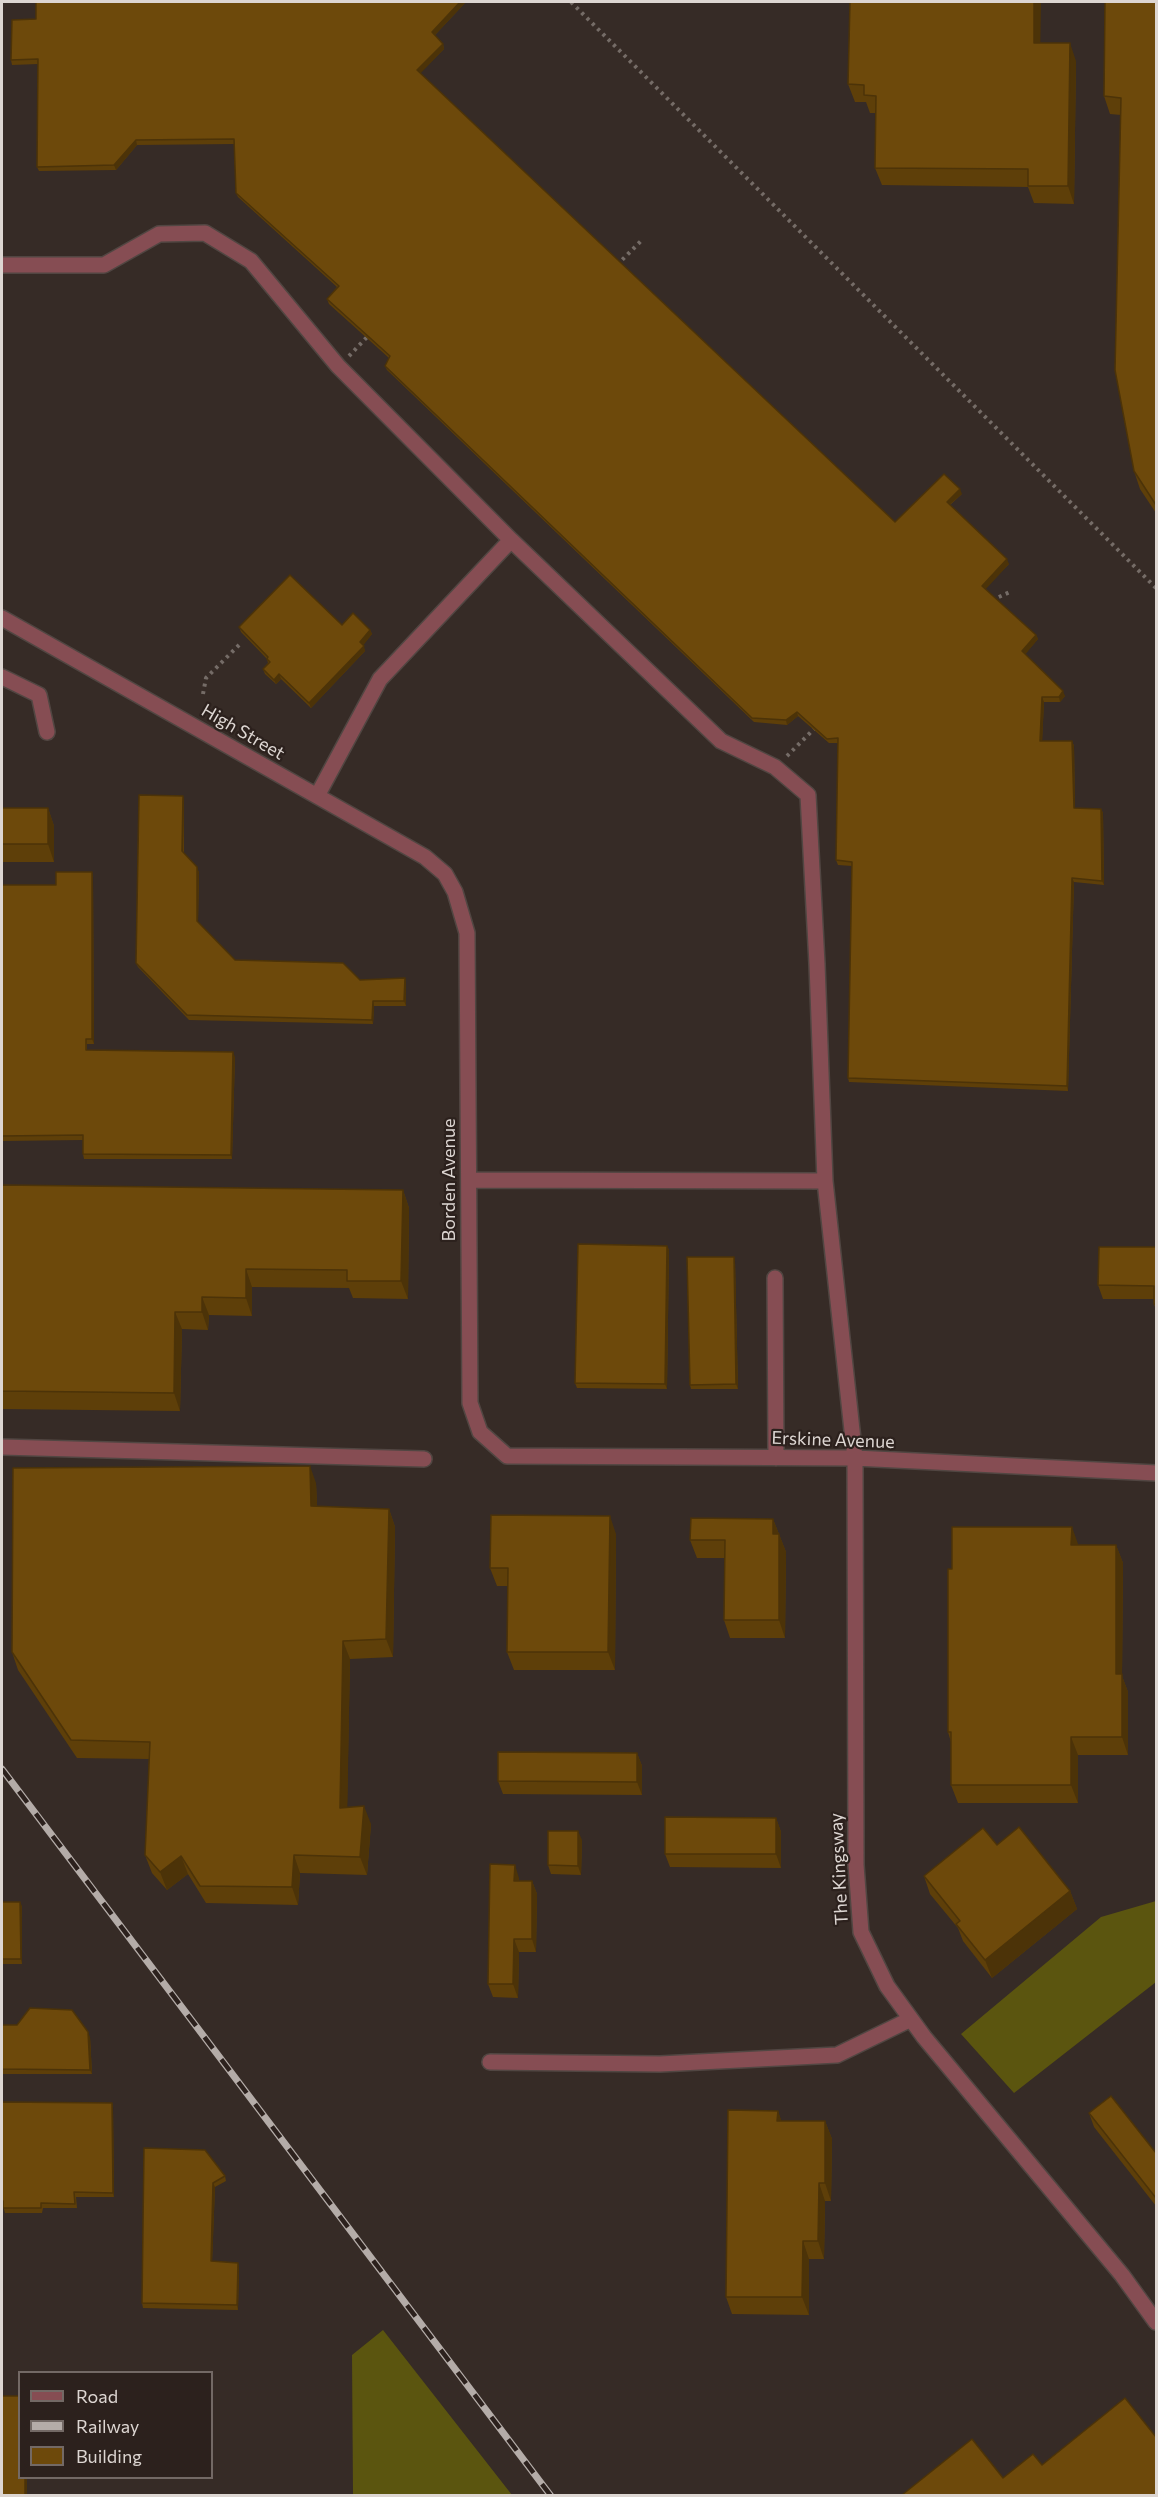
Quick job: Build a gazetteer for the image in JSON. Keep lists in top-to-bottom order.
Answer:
{
  "streets": {
    "street": [
      "High Street",
      "Borden Avenue",
      "Erskine Avenue",
      "The Kingsway"
    ]
  },
  "crossings": [
    ["High Street", "Borden Avenue"],
    ["Borden Avenue", "Erskine Avenue"],
    ["Erskine Avenue", "The Kingsway"]
  ],
  "legend": ["Road", "Railway", "Building"]
}
